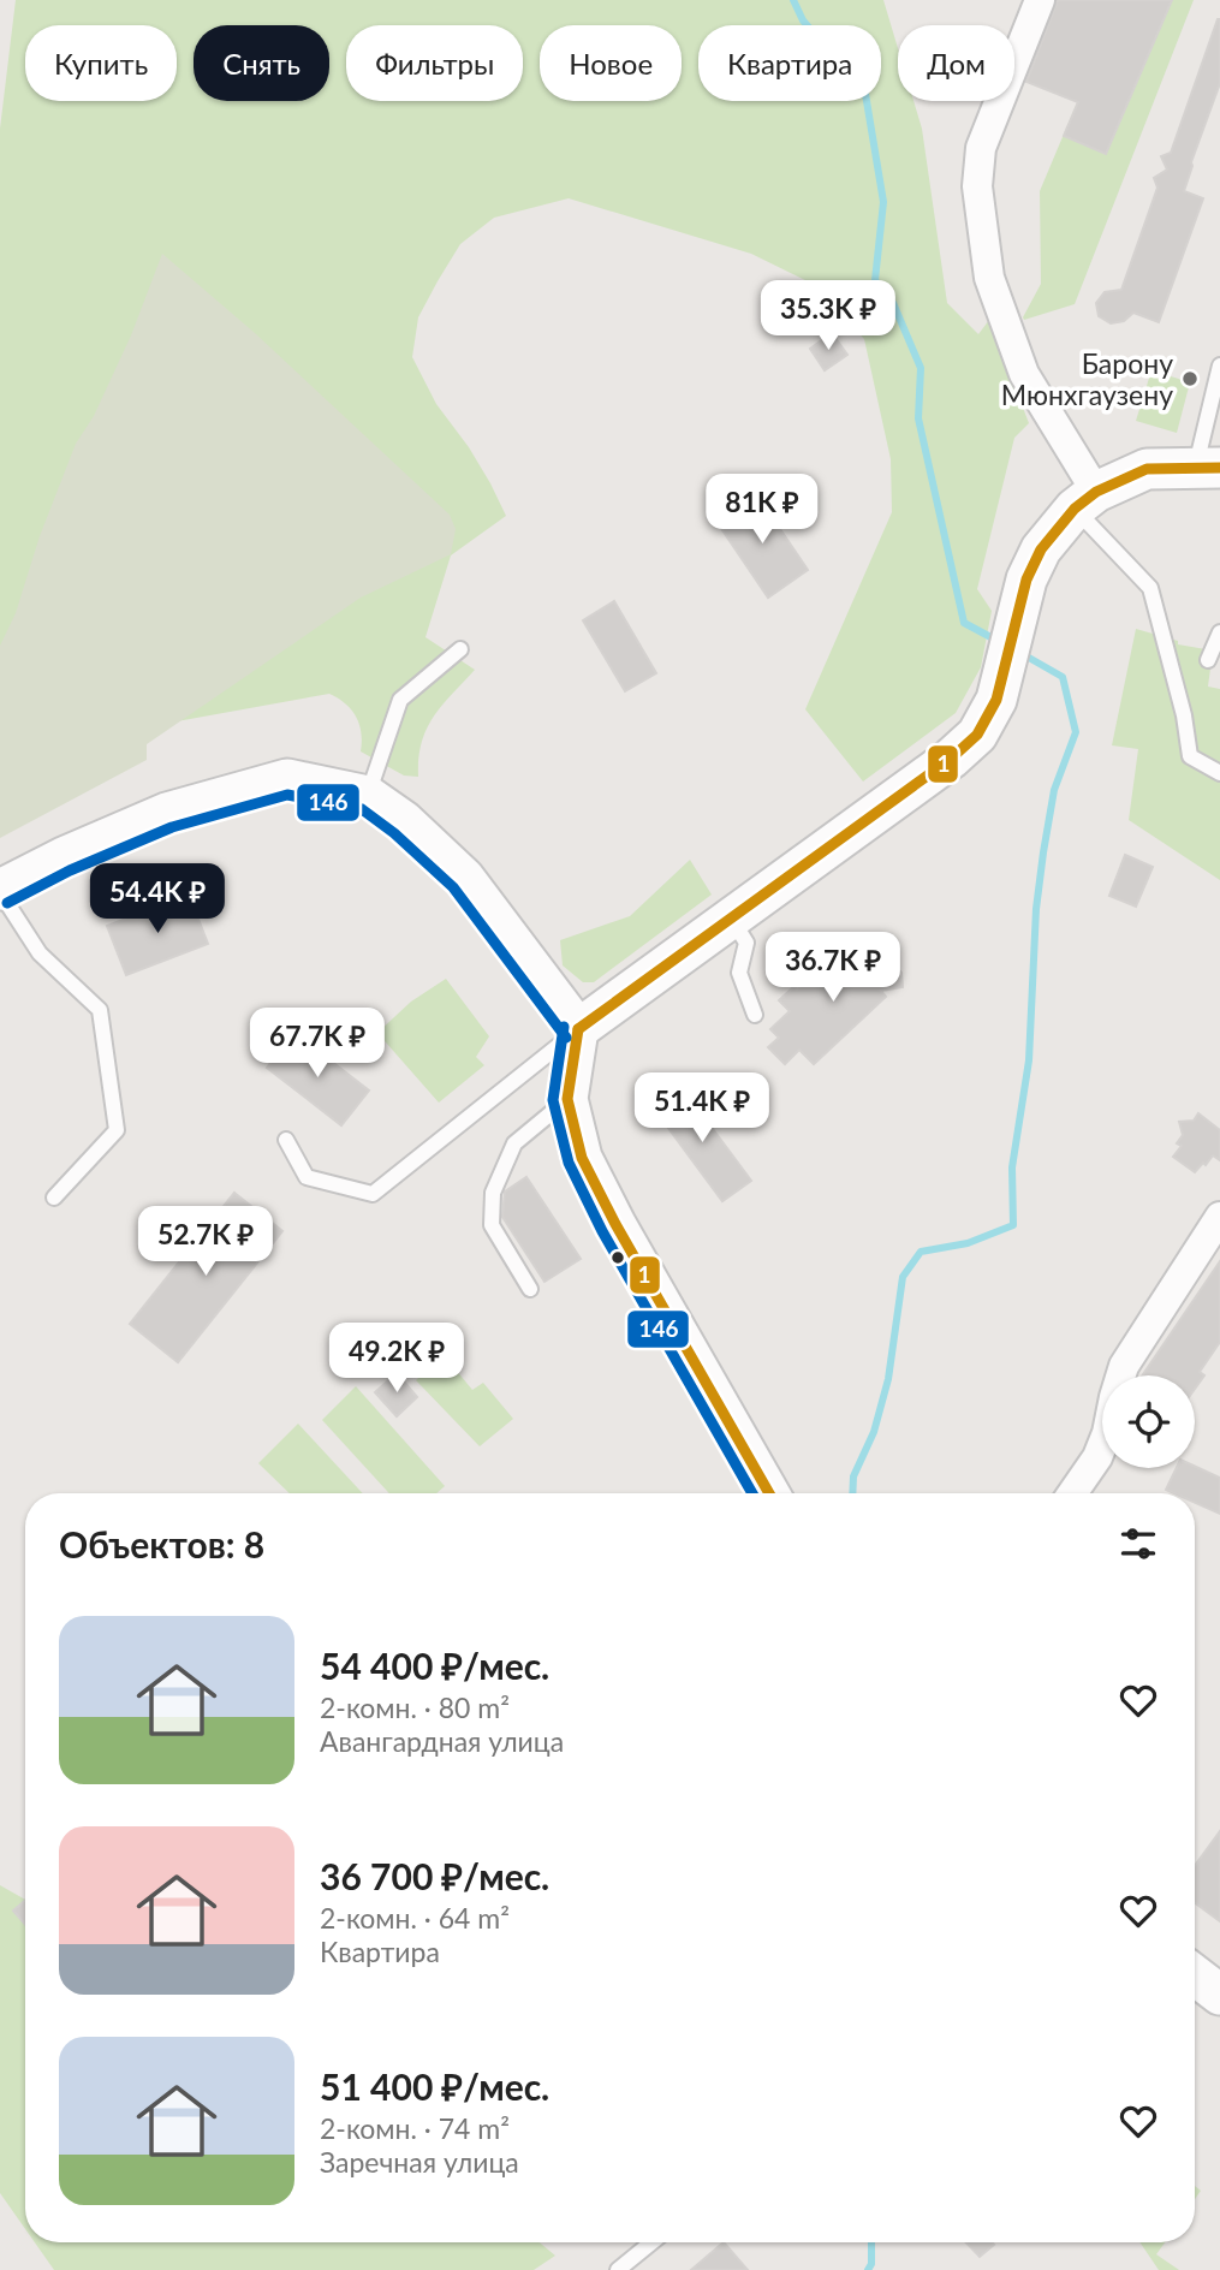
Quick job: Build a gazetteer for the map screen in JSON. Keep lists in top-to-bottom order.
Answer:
{
  "places": ["Барону Мюнхгаузену"],
  "lines": ["transit line 1", "transit line 146"],
  "page": {
    "chip": [
      "Купить",
      "Снять",
      "Фильтры",
      "Новое",
      "Квартира",
      "Дом"
    ],
    "price": [
      "35.3K ₽",
      "81K ₽",
      "54.4K ₽",
      "36.7K ₽",
      "67.7K ₽",
      "51.4K ₽",
      "52.7K ₽",
      "49.2K ₽"
    ],
    "heading": "Объектов: 8",
    "list": [
      {
        "name": "54 400 ₽/мес.",
        "note": "2-комн. · 80 m² · Авангардная улица"
      },
      {
        "name": "36 700 ₽/мес.",
        "note": "2-комн. · 64 m² · Квартира"
      },
      {
        "name": "51 400 ₽/мес.",
        "note": "2-комн. · 74 m² · Заречная улица"
      }
    ]
  }
}
